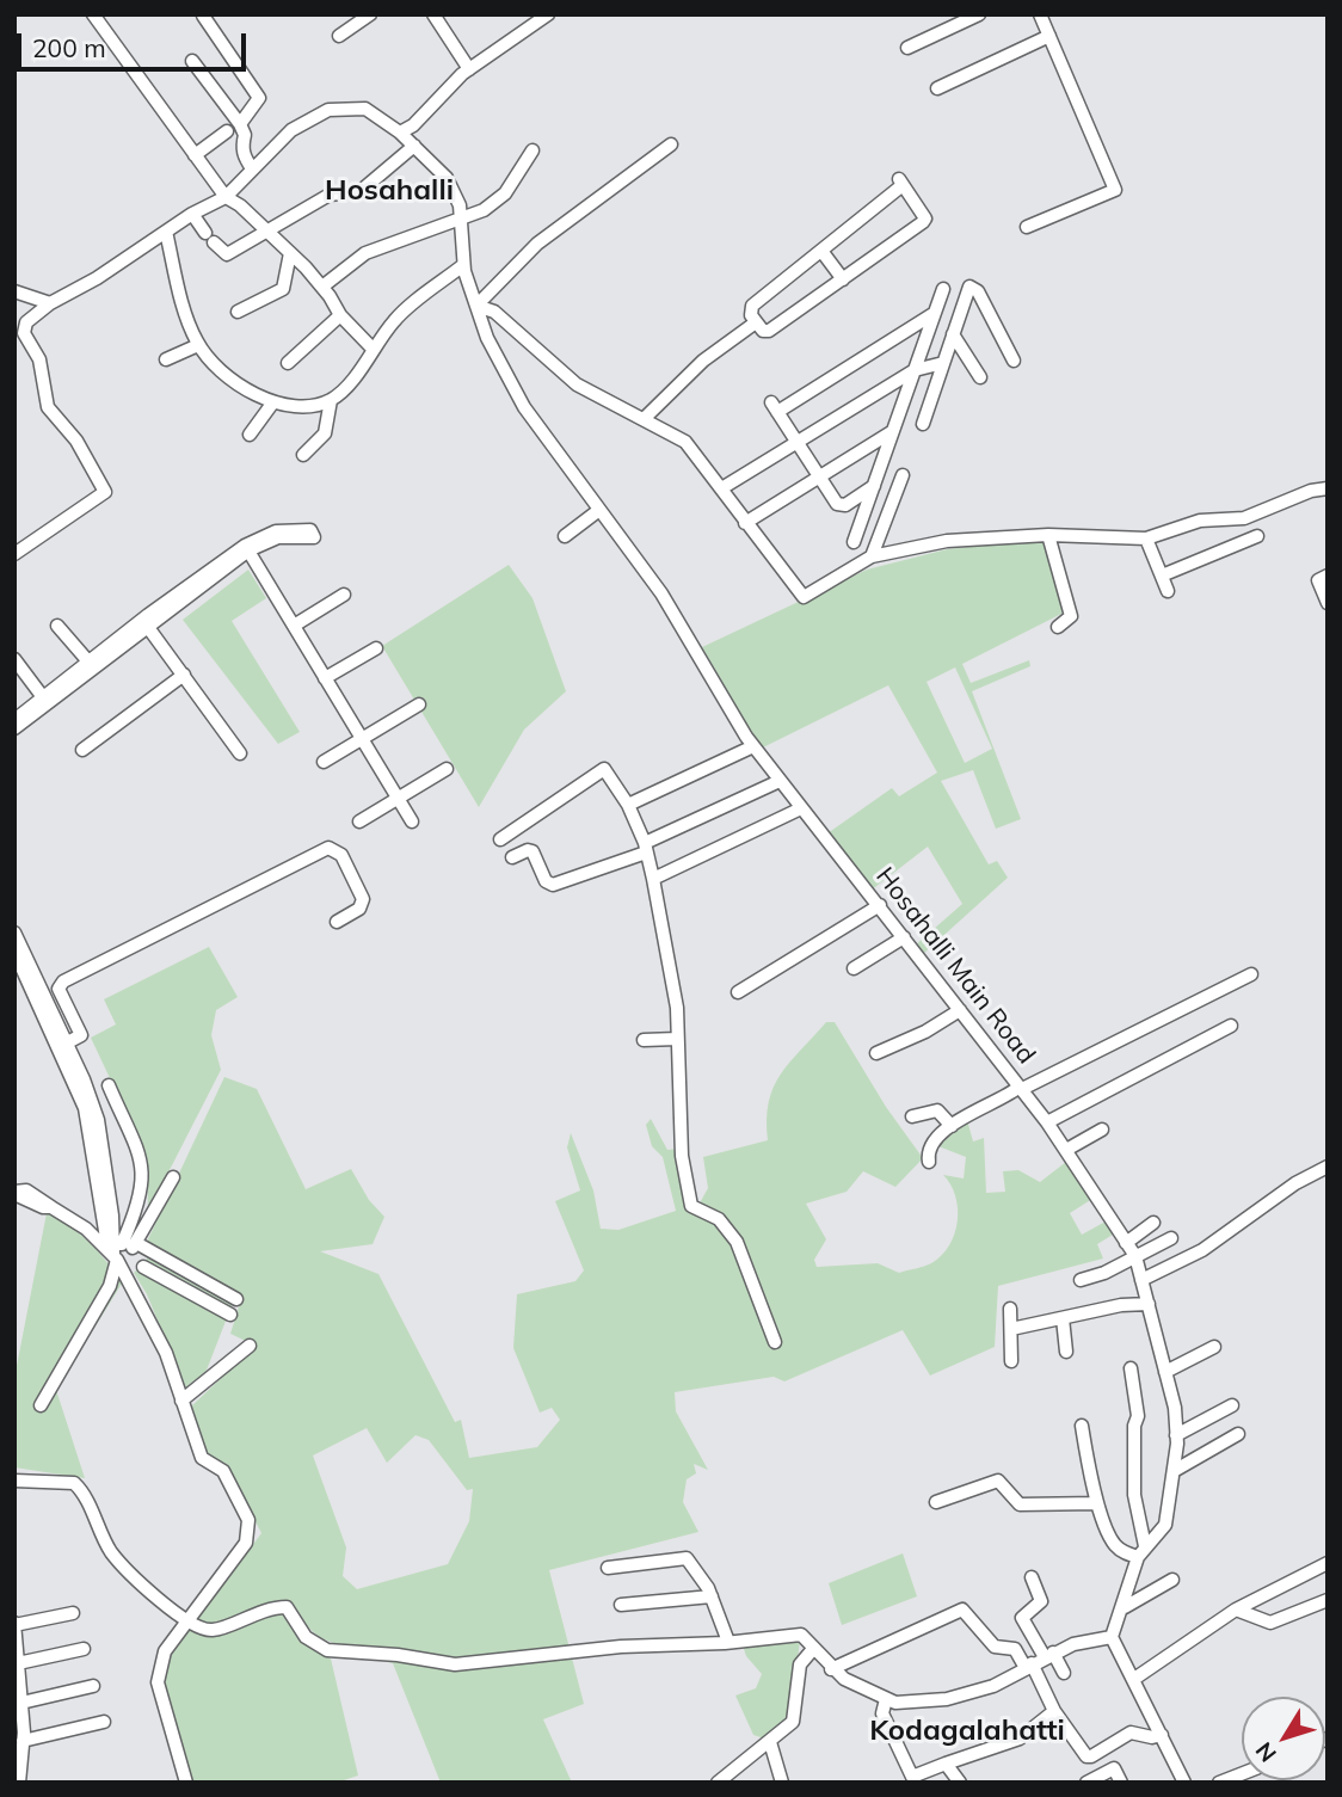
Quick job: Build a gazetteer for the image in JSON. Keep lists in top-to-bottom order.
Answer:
{
  "streets": {
    "street": ["Hosahalli Main Road"]
  },
  "districts": ["Hosahalli", "Kodagalahatti"],
  "scale_bar": "200 m",
  "north": "bottom left"
}
